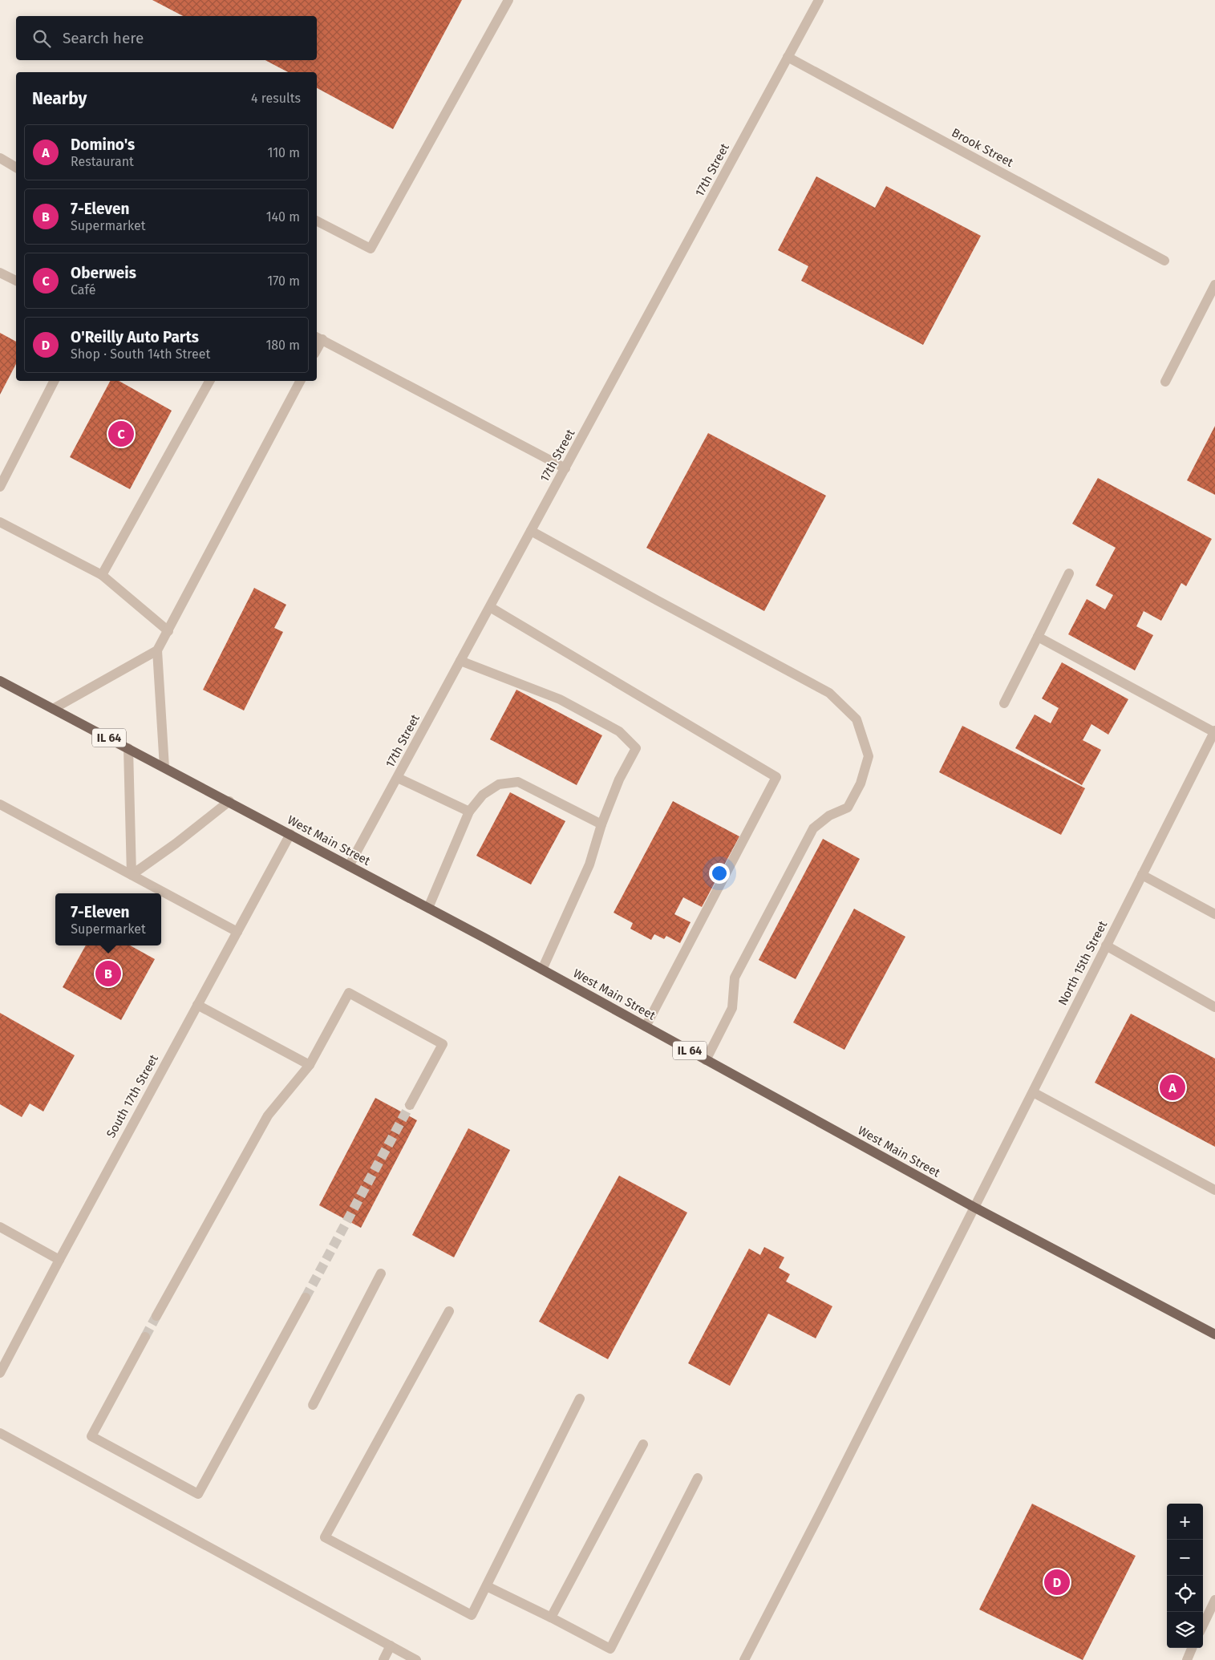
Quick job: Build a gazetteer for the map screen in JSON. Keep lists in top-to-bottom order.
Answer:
{
  "streets": {
    "main road": ["IL 64", "West Main Street"],
    "street": [
      "Brook Street",
      "17th Street",
      "North 15th Street",
      "South 17th Street"
    ]
  },
  "crossings": [
    ["Brook Street", "17th Street"],
    ["17th Street", "West Main Street"],
    ["West Main Street", "North 15th Street"],
    ["West Main Street", "South 17th Street"]
  ],
  "page": {
    "search": "Search here",
    "heading": ["Nearby", "4 results"],
    "list": [
      {
        "mark": "A",
        "name": "Domino's",
        "note": "Restaurant",
        "value": "110 m"
      },
      {
        "mark": "B",
        "name": "7-Eleven",
        "note": "Supermarket",
        "value": "140 m"
      },
      {
        "mark": "C",
        "name": "Oberweis",
        "note": "Café",
        "value": "170 m"
      },
      {
        "mark": "D",
        "name": "O'Reilly Auto Parts",
        "note": "Shop · South 14th Street",
        "value": "180 m"
      }
    ],
    "pins": [
      "C",
      "B",
      "A",
      "D"
    ],
    "popup": ["7-Eleven", "Supermarket"],
    "map_buttons": ["+", "−"]
  }
}
